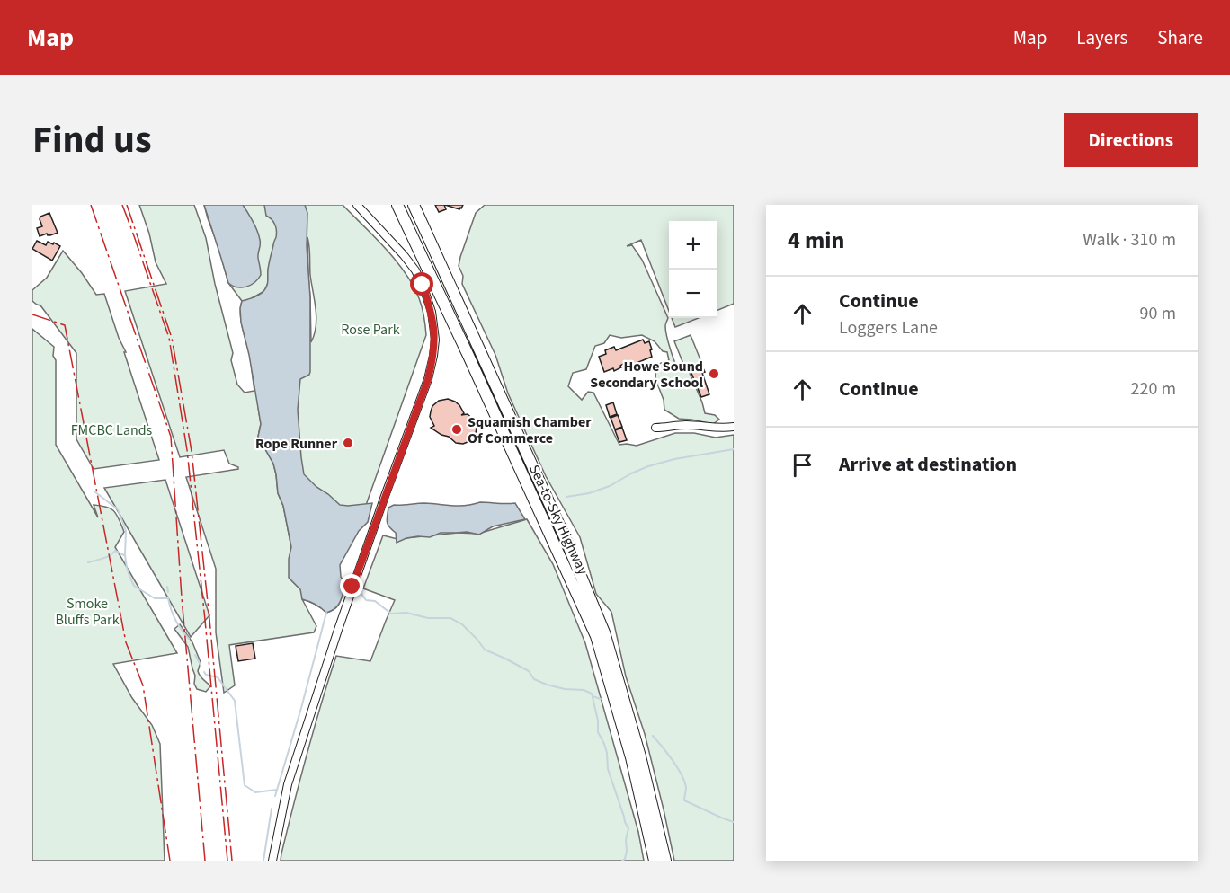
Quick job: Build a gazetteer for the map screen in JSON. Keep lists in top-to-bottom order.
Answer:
{
  "streets": {
    "highway": ["Sea-to-Sky Highway"]
  },
  "parks": ["Rose Park", "FMCBC Lands", "Smoke Bluffs Park"],
  "places": ["Howe Sound Secondary School", "Squamish Chamber Of Commerce", "Rope Runner"],
  "page": {
    "header": "Map",
    "nav": ["Map", "Layers", "Share"],
    "title": "Find us",
    "buttons": "Directions",
    "heading": ["4 min", "Walk · 310 m"],
    "map_buttons": ["+", "−"],
    "list": [
      ["Continue", "Loggers Lane", "90 m"],
      ["Continue", "220 m"],
      "Arrive at destination"
    ]
  }
}
